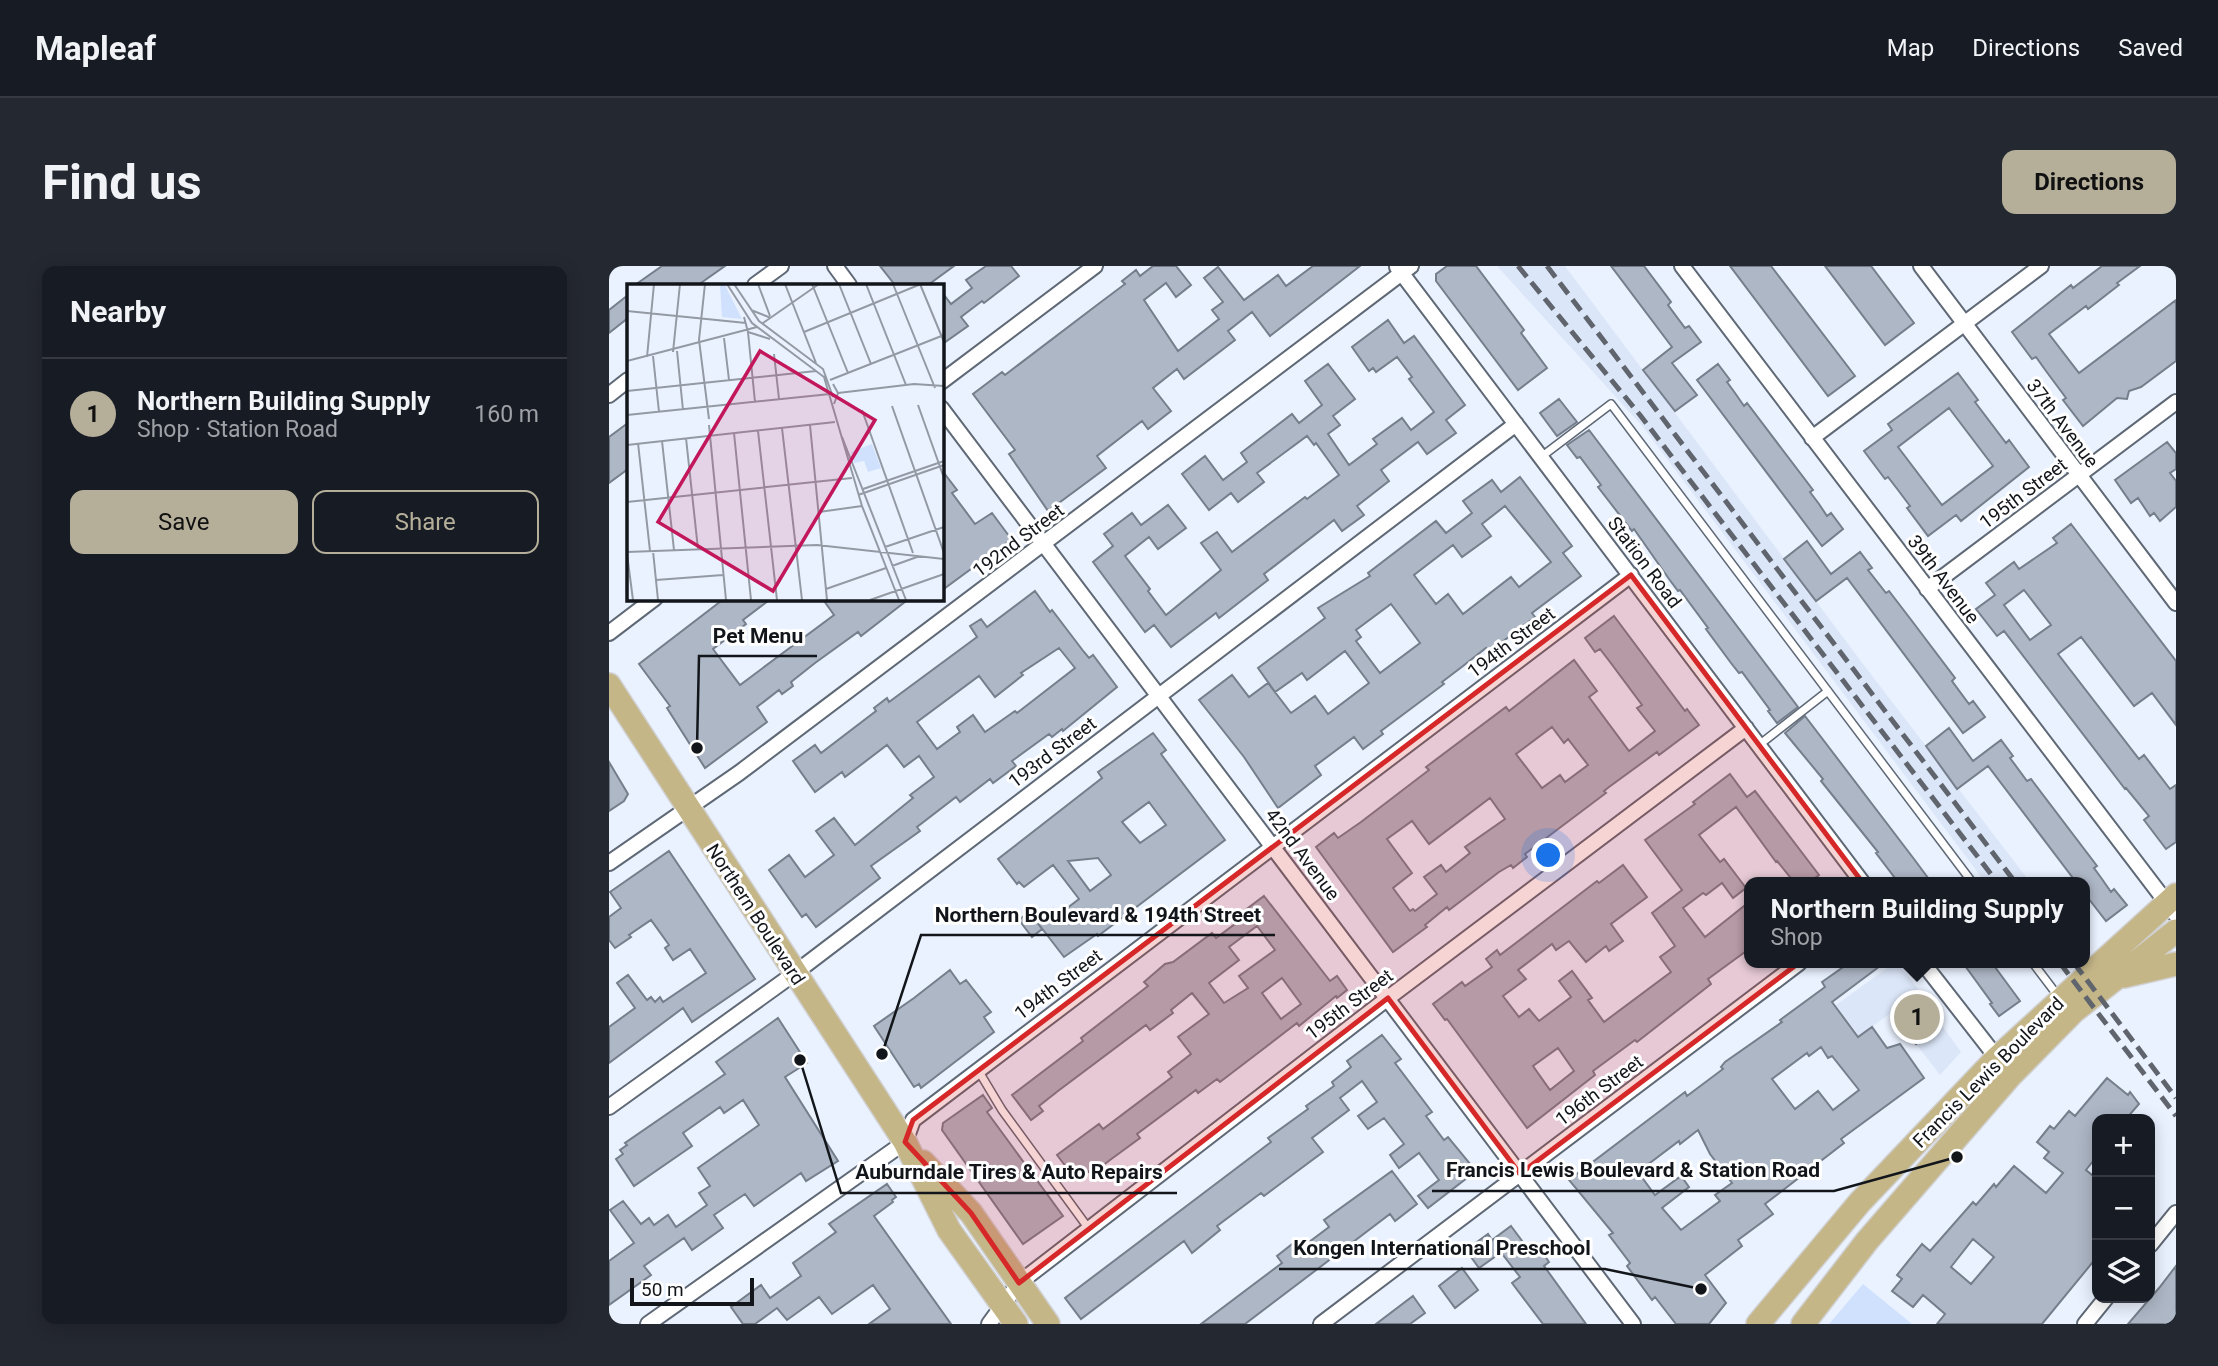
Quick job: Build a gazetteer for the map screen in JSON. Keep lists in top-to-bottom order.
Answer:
{
  "streets": {
    "main road": ["Northern Boulevard", "Francis Lewis Boulevard"],
    "street": [
      "37th Avenue",
      "195th Street",
      "192nd Street",
      "Station Road",
      "39th Avenue",
      "194th Street",
      "193rd Street",
      "42nd Avenue",
      "196th Street"
    ]
  },
  "crossings": [
    ["37th Avenue", "195th Street"],
    ["195th Street", "Station Road"],
    ["195th Street", "39th Avenue"],
    ["195th Street", "42nd Avenue"],
    ["195th Street", "Northern Boulevard"],
    ["192nd Street", "Station Road"],
    ["192nd Street", "42nd Avenue"],
    ["192nd Street", "Northern Boulevard"],
    ["Station Road", "194th Street"],
    ["Station Road", "193rd Street"],
    ["39th Avenue", "Francis Lewis Boulevard"],
    ["194th Street", "42nd Avenue"],
    ["194th Street", "Northern Boulevard"],
    ["193rd Street", "42nd Avenue"],
    ["193rd Street", "Northern Boulevard"],
    ["42nd Avenue", "196th Street"]
  ],
  "places": [
    "Pet Menu",
    "Northern Boulevard & 194th Street",
    "Auburndale Tires & Auto Repairs",
    "Francis Lewis Boulevard & Station Road",
    "Kongen International Preschool"
  ],
  "scale_bar": "50 m",
  "page": {
    "header": "Mapleaf",
    "nav": ["Map", "Directions", "Saved"],
    "buttons": [
      "Directions",
      ["Save", "Share"]
    ],
    "title": "Find us",
    "heading": "Nearby",
    "list": [
      {
        "mark": "1",
        "name": "Northern Building Supply",
        "note": "Shop · Station Road",
        "value": "160 m"
      }
    ],
    "popup": ["Northern Building Supply", "Shop"],
    "pins": "1",
    "map_buttons": ["+", "−"],
    "scale": "50 m"
  }
}
